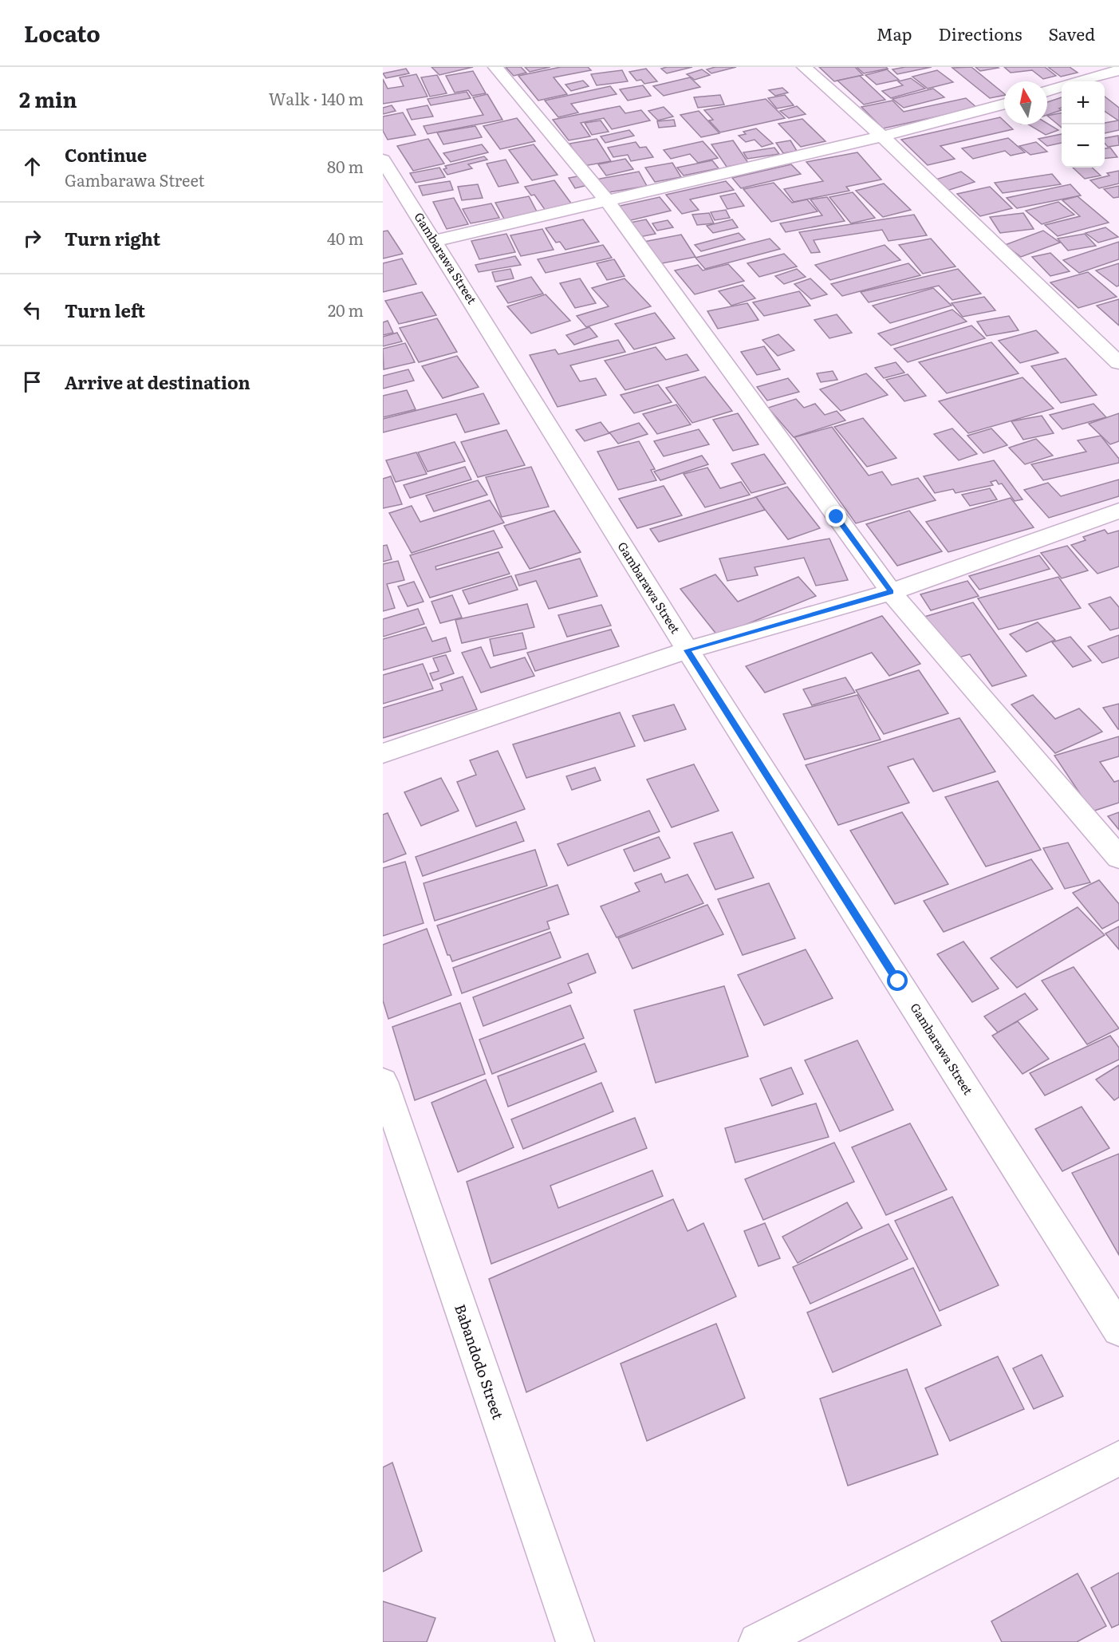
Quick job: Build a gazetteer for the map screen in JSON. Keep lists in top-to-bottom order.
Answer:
{
  "streets": {
    "street": ["Gambarawa Street", "Babandodo Street"]
  },
  "north": "top",
  "page": {
    "header": "Locato",
    "nav": ["Map", "Directions", "Saved"],
    "heading": ["2 min", "Walk · 140 m"],
    "map_buttons": ["+", "−"],
    "list": [
      ["Continue", "Gambarawa Street", "80 m"],
      ["Turn right", "40 m"],
      ["Turn left", "20 m"],
      "Arrive at destination"
    ]
  }
}
